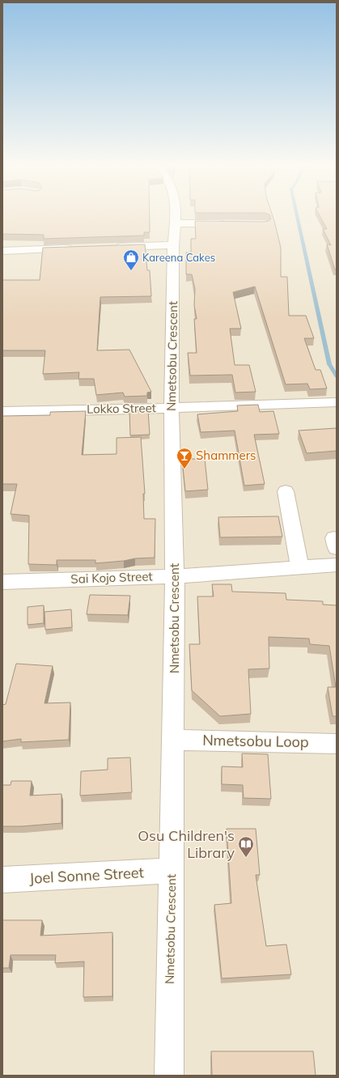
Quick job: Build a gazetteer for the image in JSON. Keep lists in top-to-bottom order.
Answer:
{
  "streets": {
    "street": [
      "Nmetsobu Crescent",
      "Lokko Street",
      "Sai Kojo Street",
      "Nmetsobu Loop",
      "Joel Sonne Street"
    ]
  },
  "crossings": [
    ["Nmetsobu Crescent", "Lokko Street"],
    ["Nmetsobu Crescent", "Sai Kojo Street"],
    ["Nmetsobu Crescent", "Nmetsobu Loop"],
    ["Nmetsobu Crescent", "Joel Sonne Street"]
  ],
  "places": {
    "shop": ["Kareena Cakes"],
    "bar": ["Shammers"],
    "library": ["Osu Children's Library"]
  }
}
